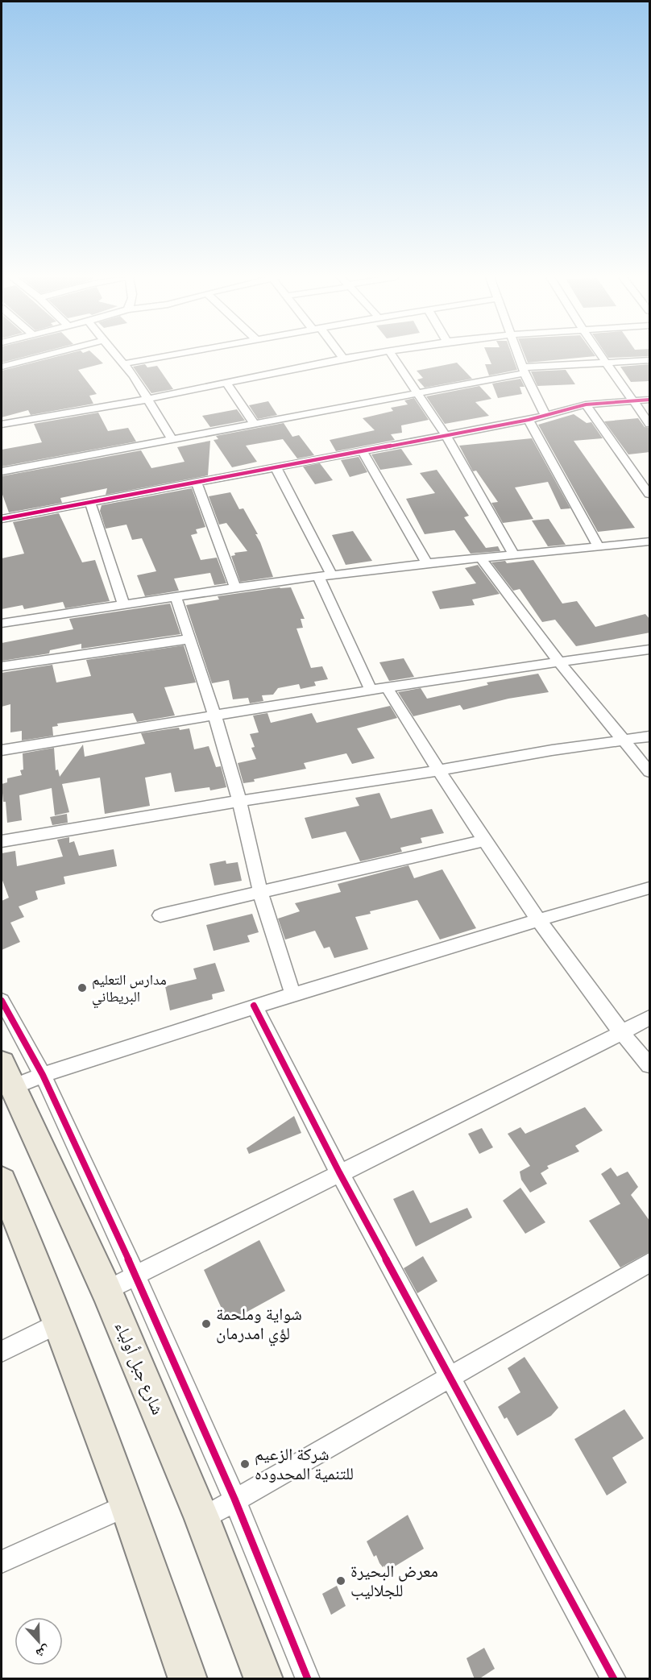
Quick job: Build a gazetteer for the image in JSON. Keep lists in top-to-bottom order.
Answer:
{
  "streets": {
    "main road": ["شارع جبل أولياء"]
  },
  "places": [
    "مدارس التعليم البريطاني",
    "شواية وملحمة لؤي امدرمان",
    "شركة الزعيم للتنمية المحدوده",
    "معرض البحيرة للجلاليب"
  ],
  "north": "bottom"
}
